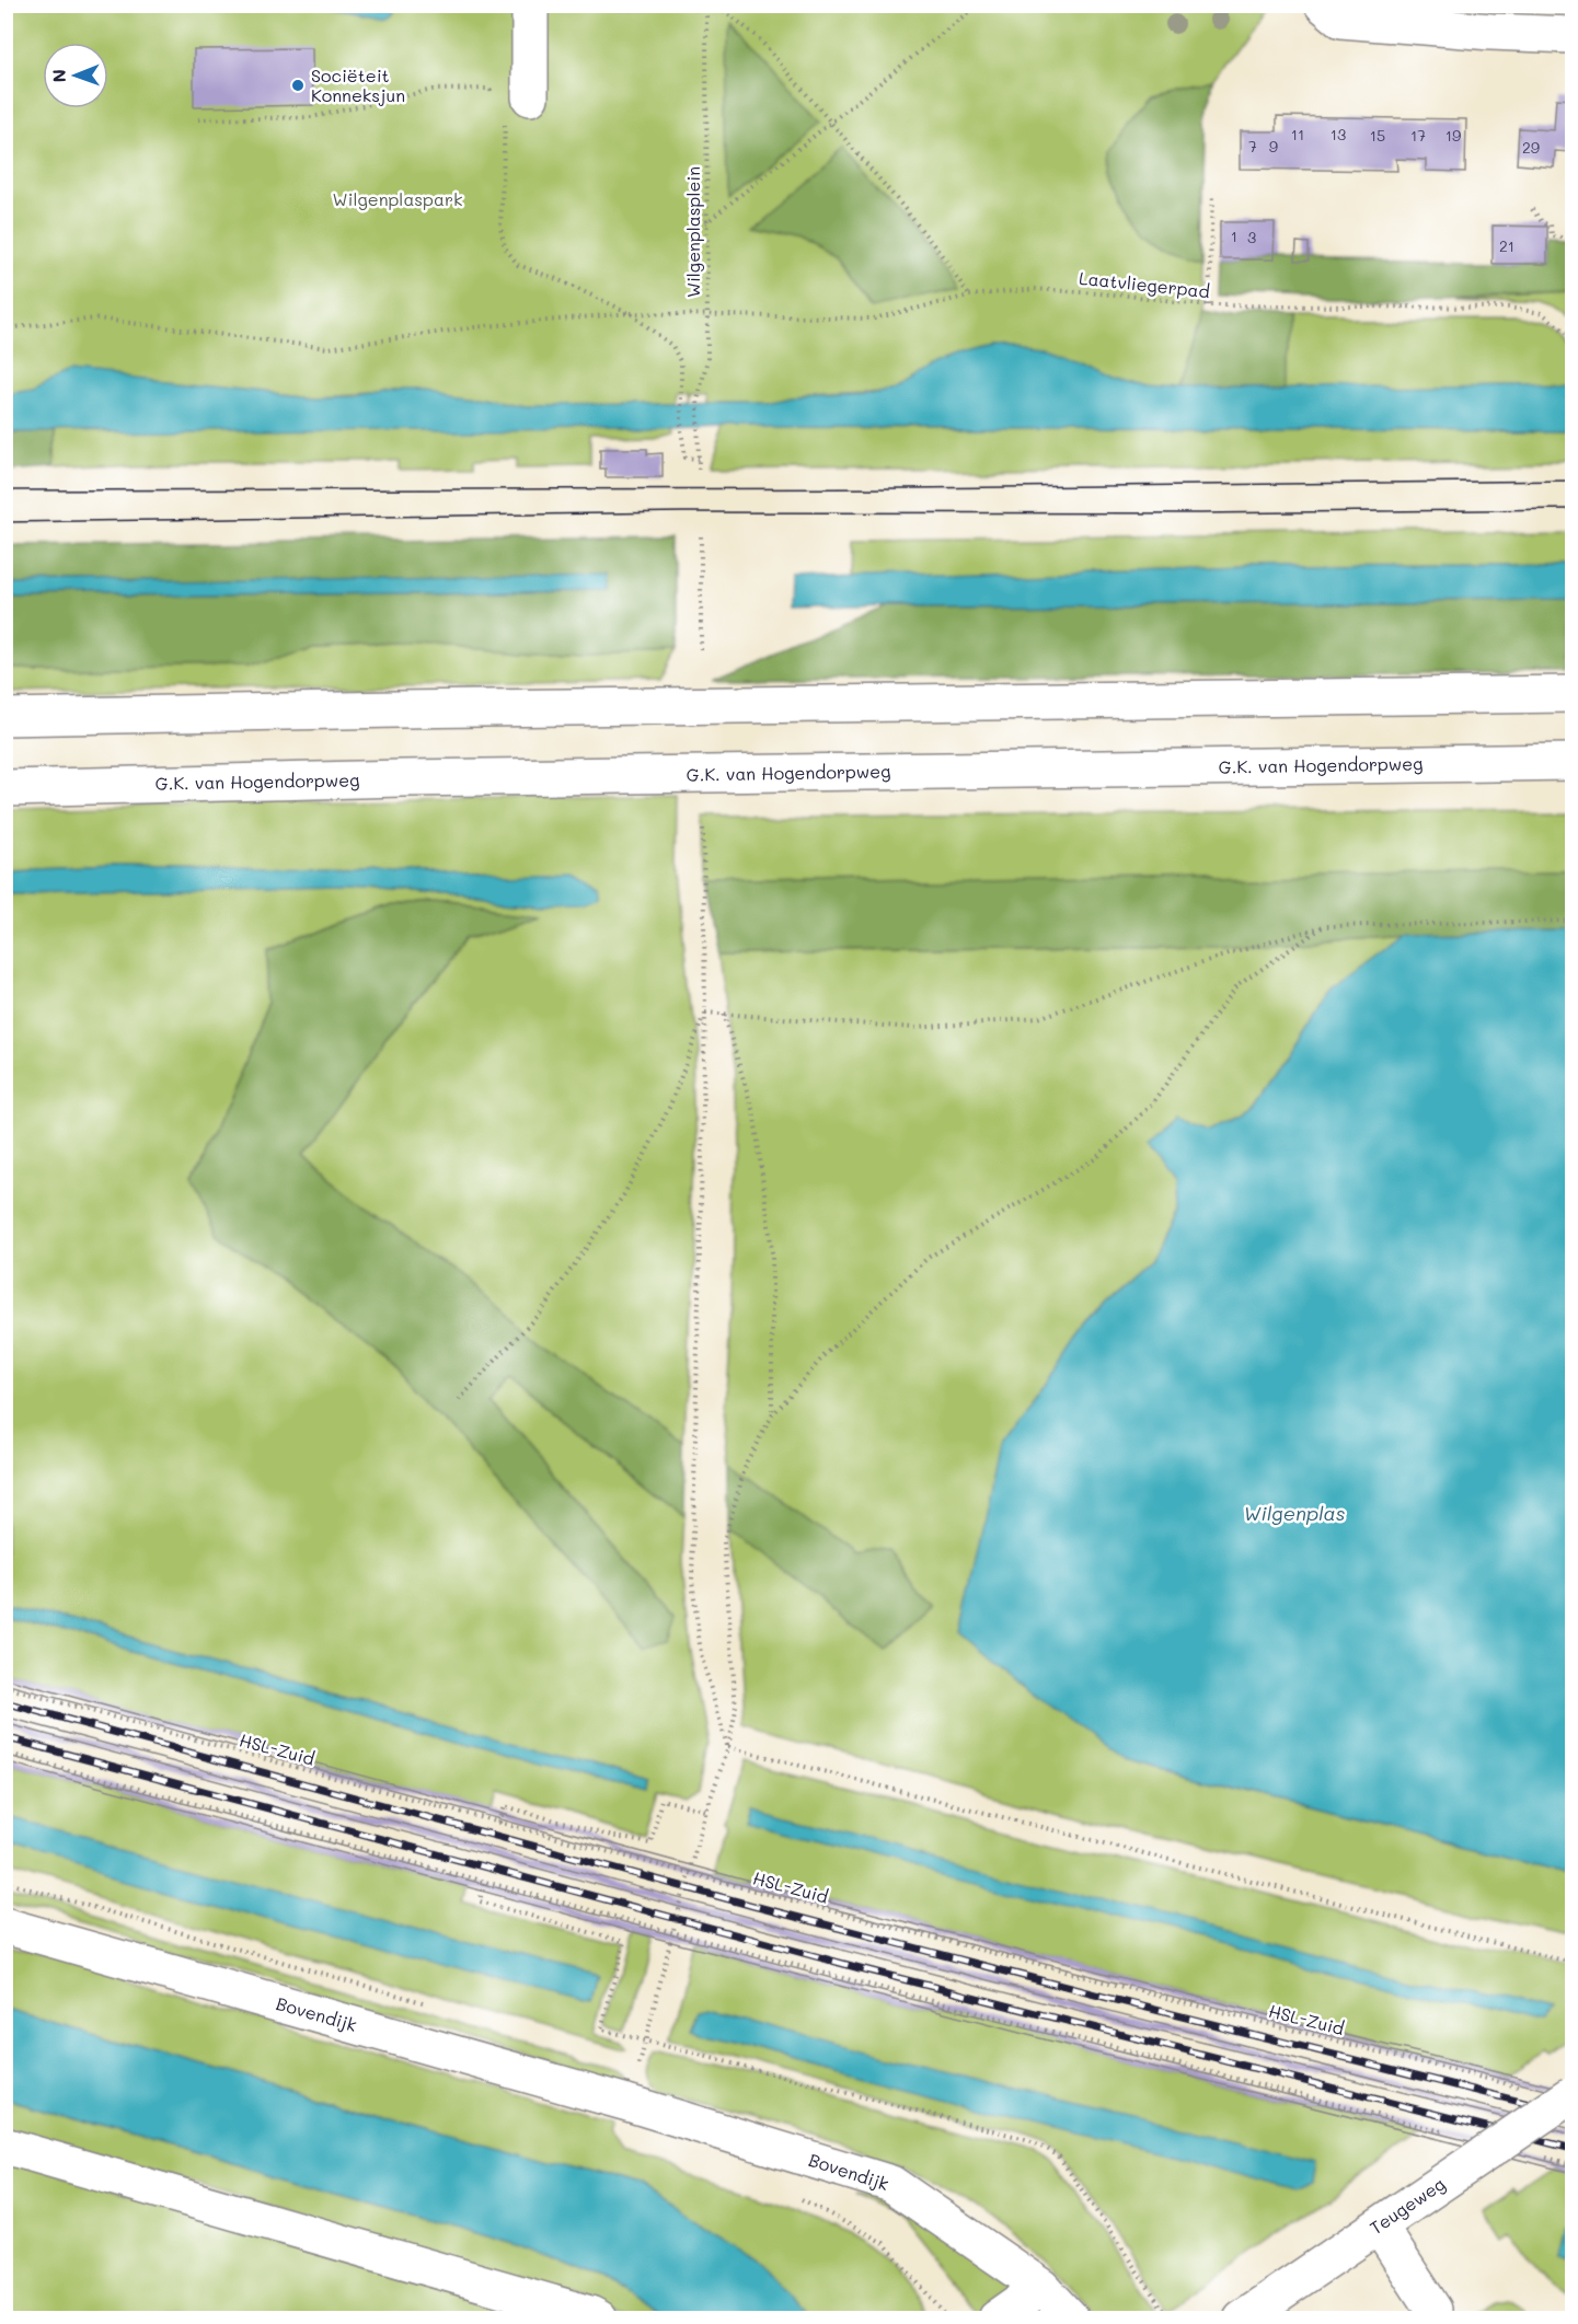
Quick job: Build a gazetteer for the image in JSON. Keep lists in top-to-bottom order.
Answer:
{
  "streets": {
    "main road": ["G.K. van Hogendorpweg", "Bovendijk", "Teugeweg"],
    "path": ["Wilgenplasplein", "Laatvliegerpad", "HSL-Zuid"]
  },
  "crossings": [
    ["Wilgenplasplein", "Laatvliegerpad"]
  ],
  "water": ["Wilgenplas"],
  "parks": ["Wilgenplaspark"],
  "places": ["Sociëteit Konneksjun"],
  "house_numbers": [
    "11",
    "13",
    "15",
    "17",
    "19",
    "7",
    "9",
    "29",
    "1",
    "3",
    "21"
  ],
  "north": "left"
}
